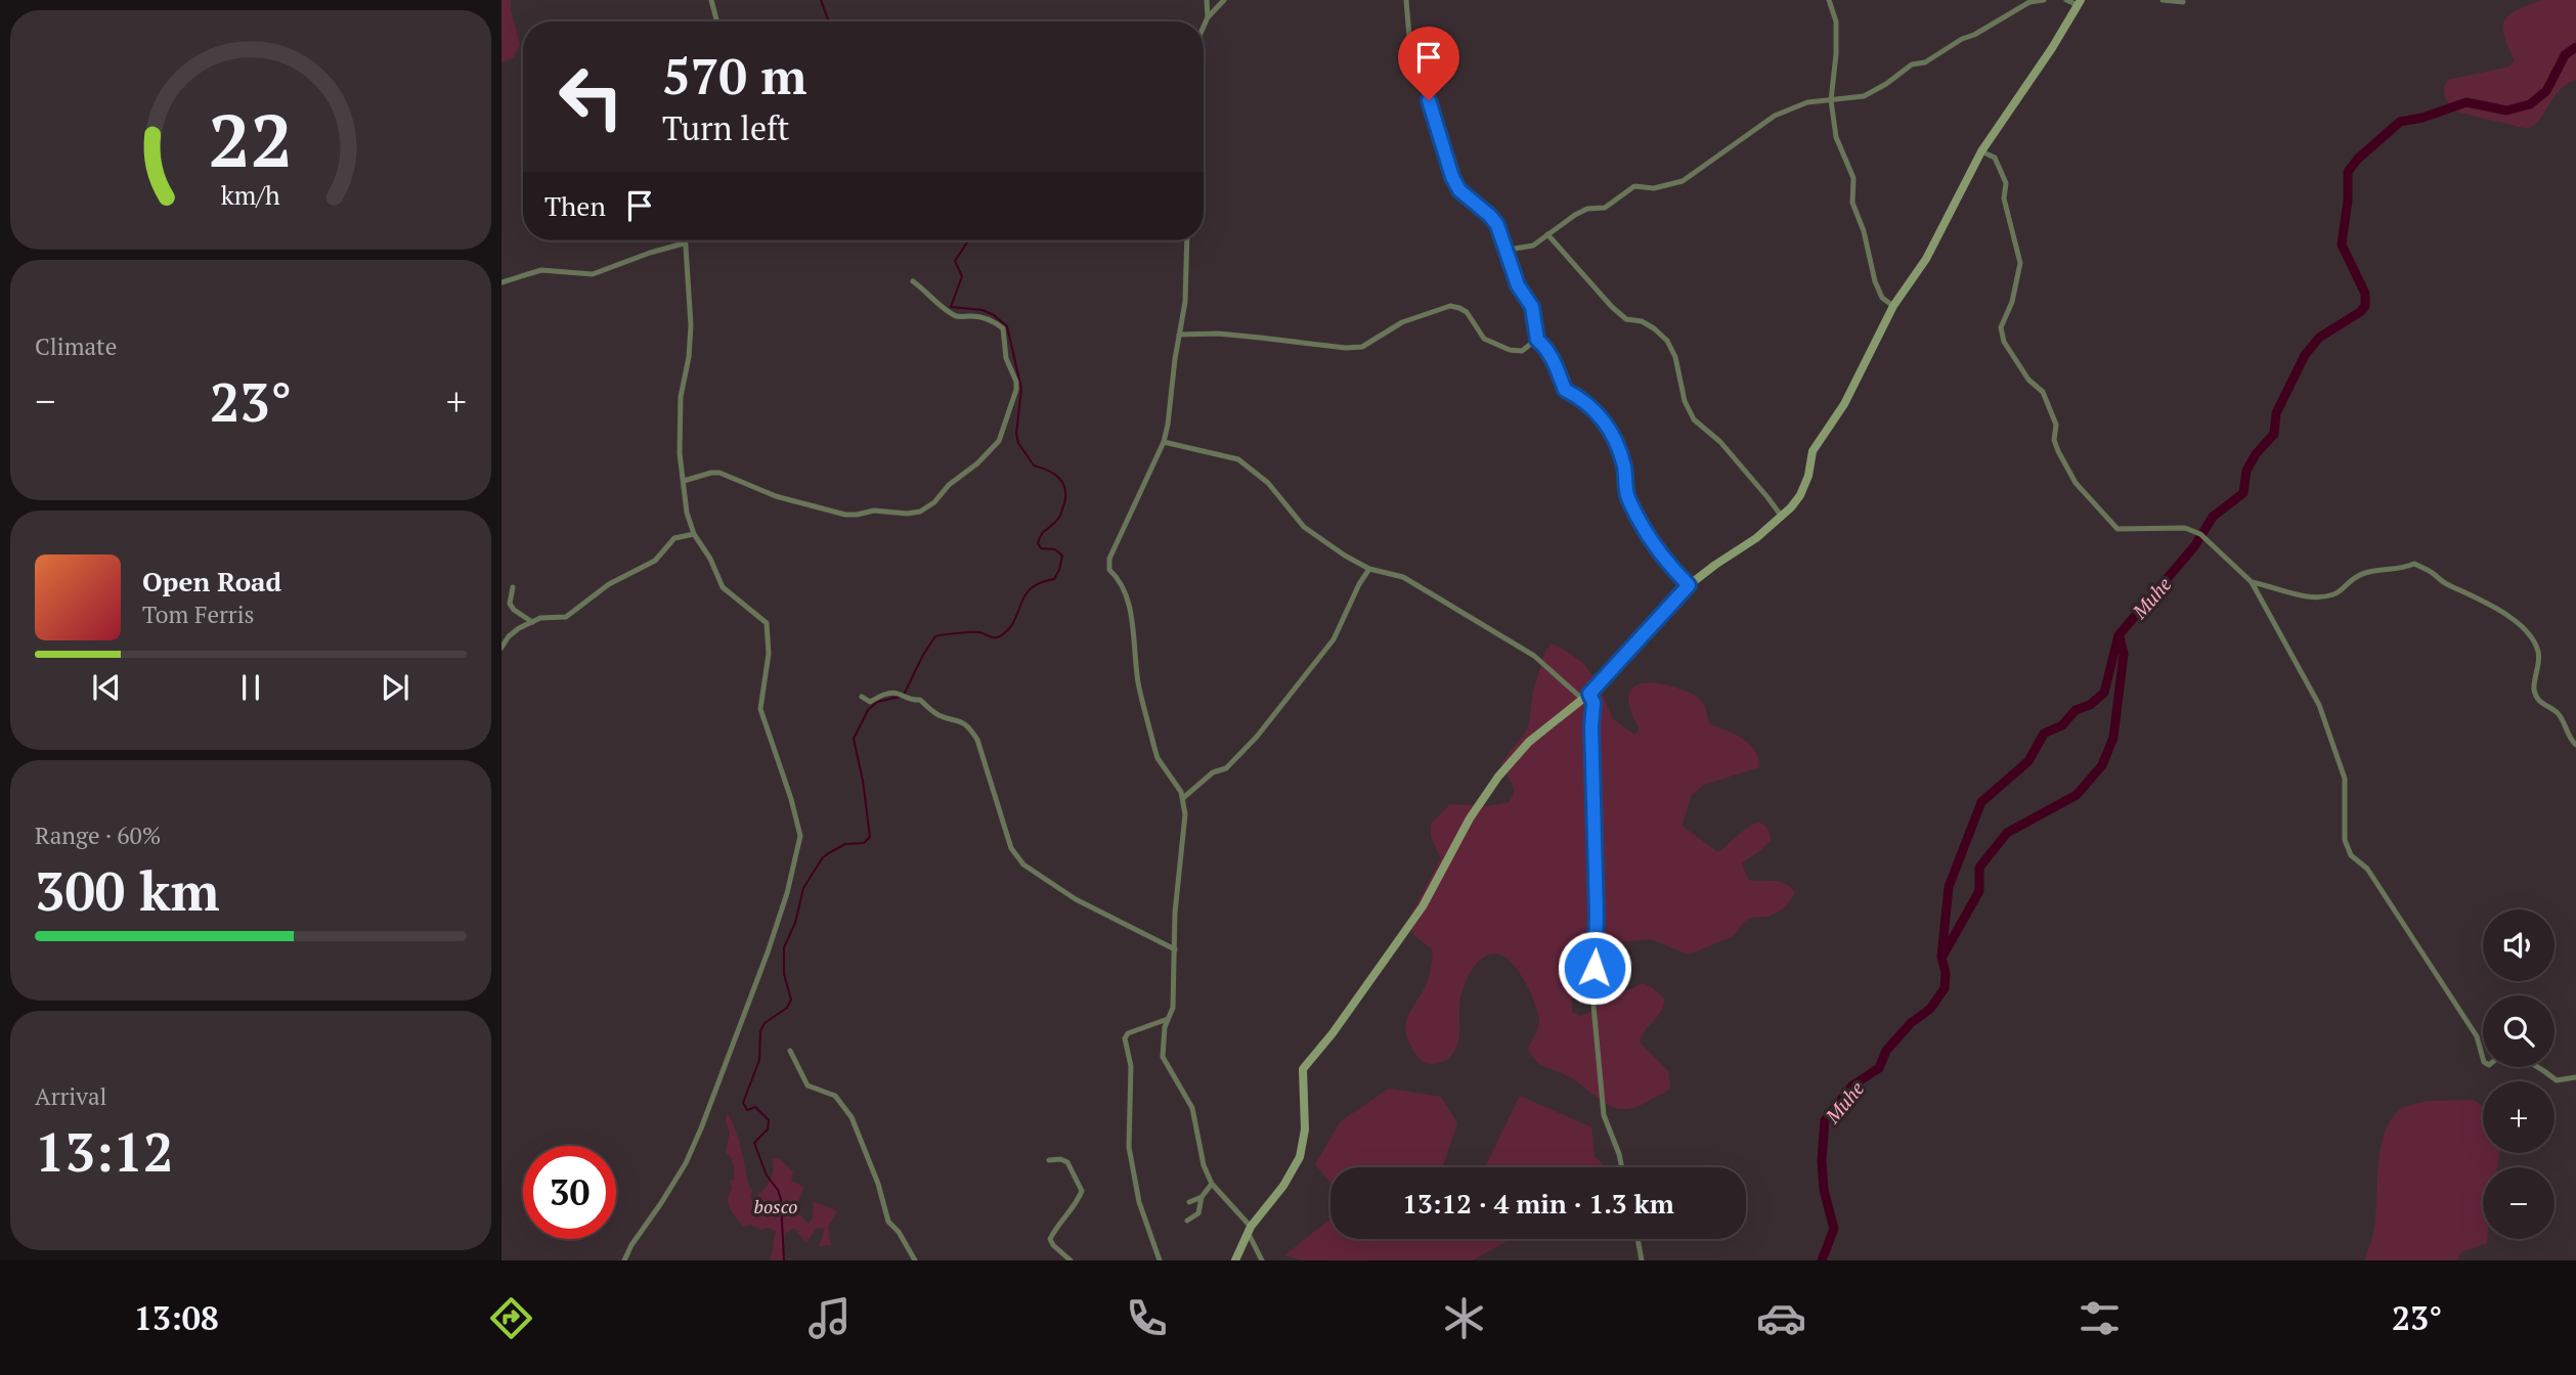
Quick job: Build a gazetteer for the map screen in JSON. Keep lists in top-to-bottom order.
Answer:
{
  "water": ["Muhe"],
  "parks": ["bosco"],
  "page": {
    "turn": ["570 m", "Turn left"],
    "then": "Then",
    "tile": [
      "Climate",
      ["Range · 60%", "300 km"],
      ["Arrival", "13:12"]
    ],
    "heat": ["−", "23°", "+"],
    "song": ["Open Road", "Tom Ferris"],
    "map_buttons": ["+", "−"],
    "limit": "30",
    "trip": "13:12 · 4 min · 1.3 km",
    "tabs": ["13:08", "23°"],
    "gauge": ["22", "km/h"]
  }
}
